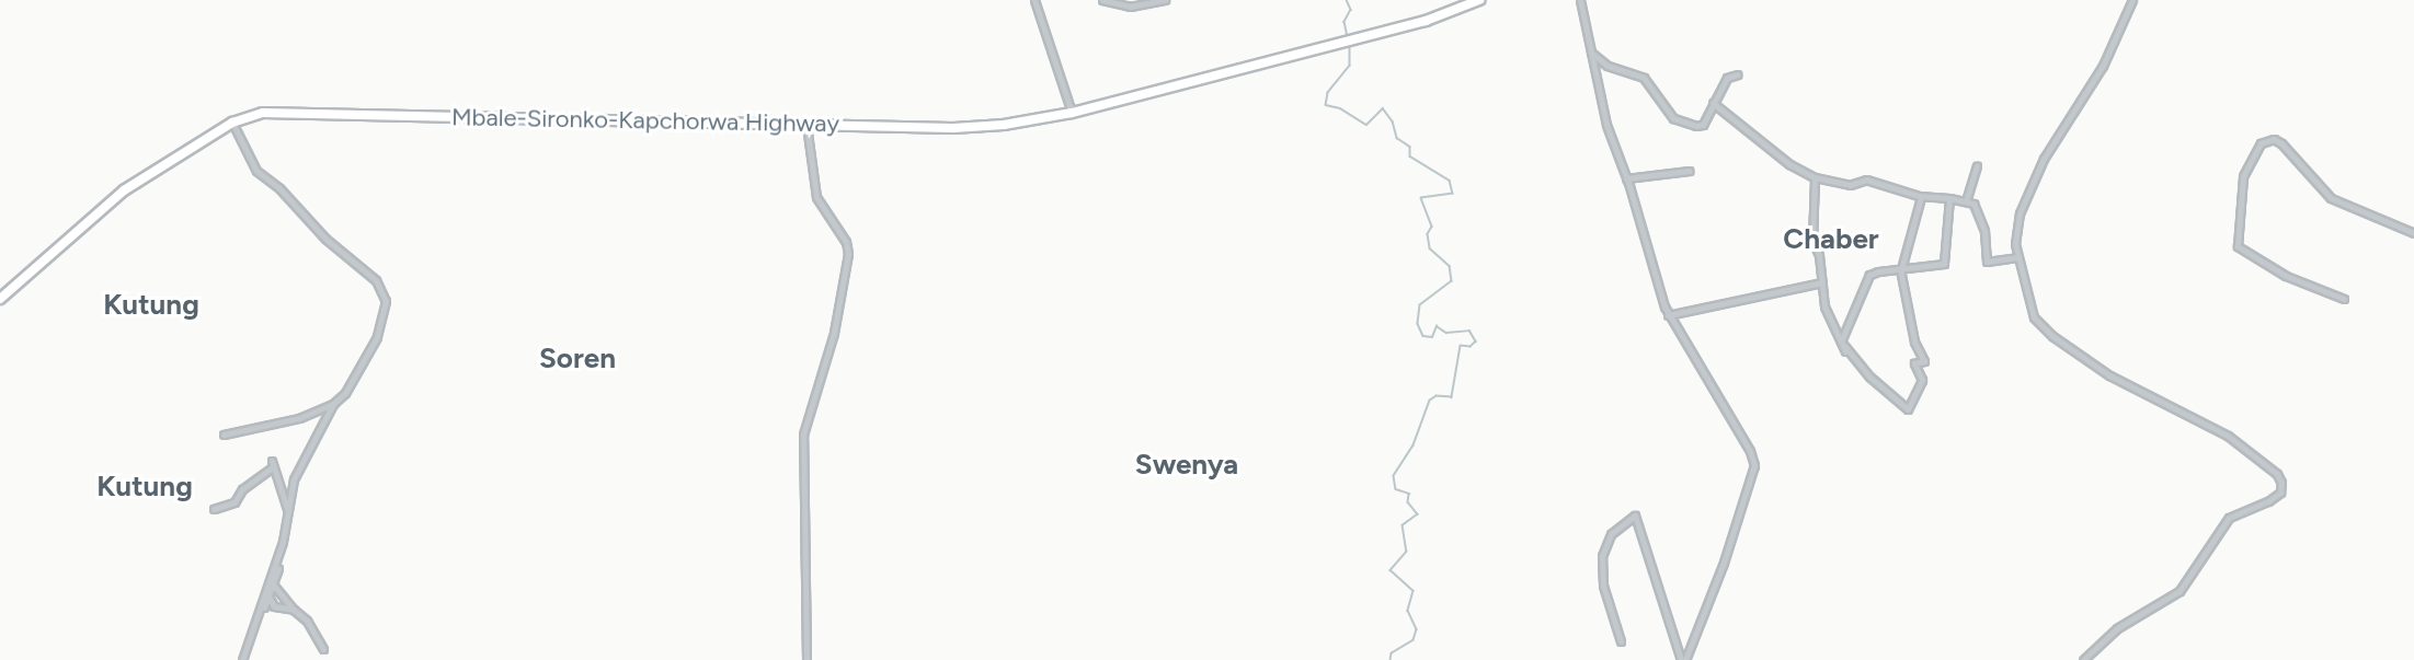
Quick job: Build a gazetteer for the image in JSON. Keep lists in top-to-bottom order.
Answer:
{
  "streets": {
    "main road": ["Mbale-Sironko-Kapchorwa Highway"]
  },
  "districts": [
    "Chaber",
    "Kutung",
    "Soren",
    "Swenya",
    "Kutung"
  ]
}
